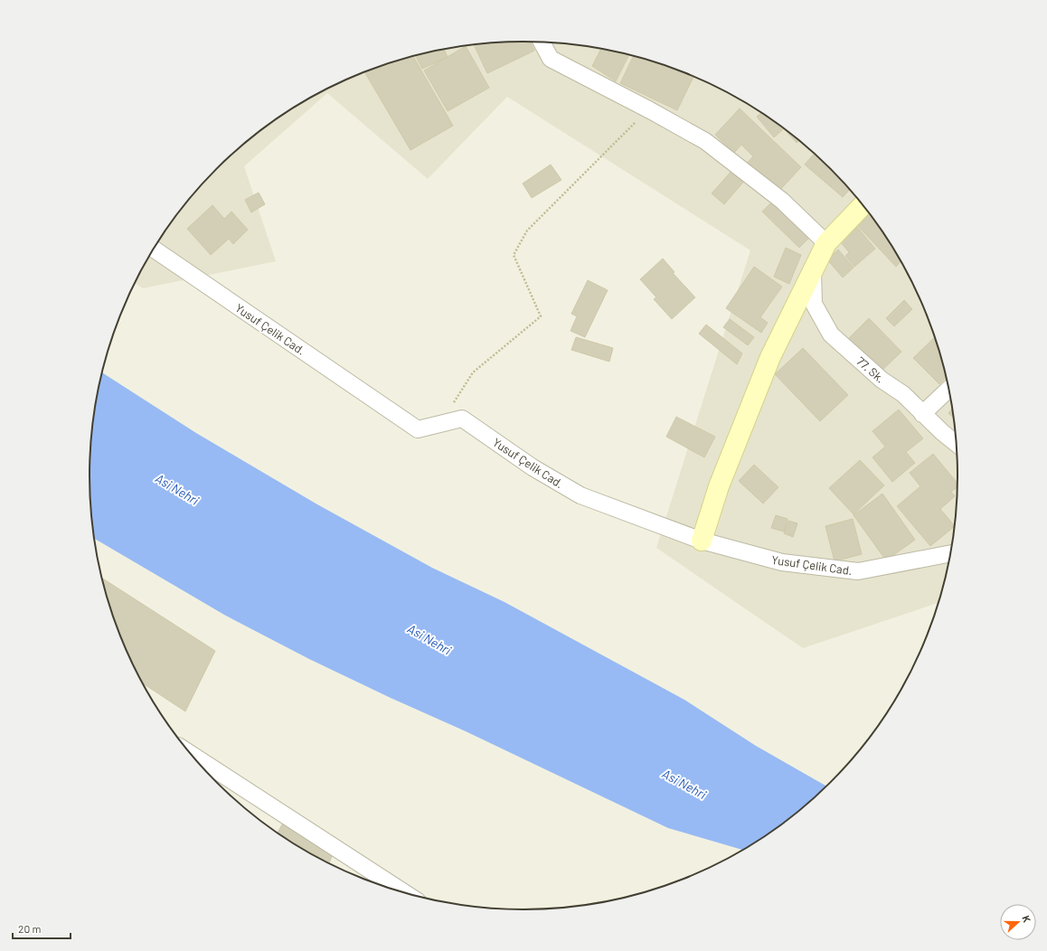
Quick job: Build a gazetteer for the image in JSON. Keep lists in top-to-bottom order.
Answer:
{
  "streets": {
    "street": ["Yusuf Çelik Cad.", "77. Sk."]
  },
  "water": ["Asi Nehri"],
  "scale_bar": "20 m",
  "north": "right"
}
